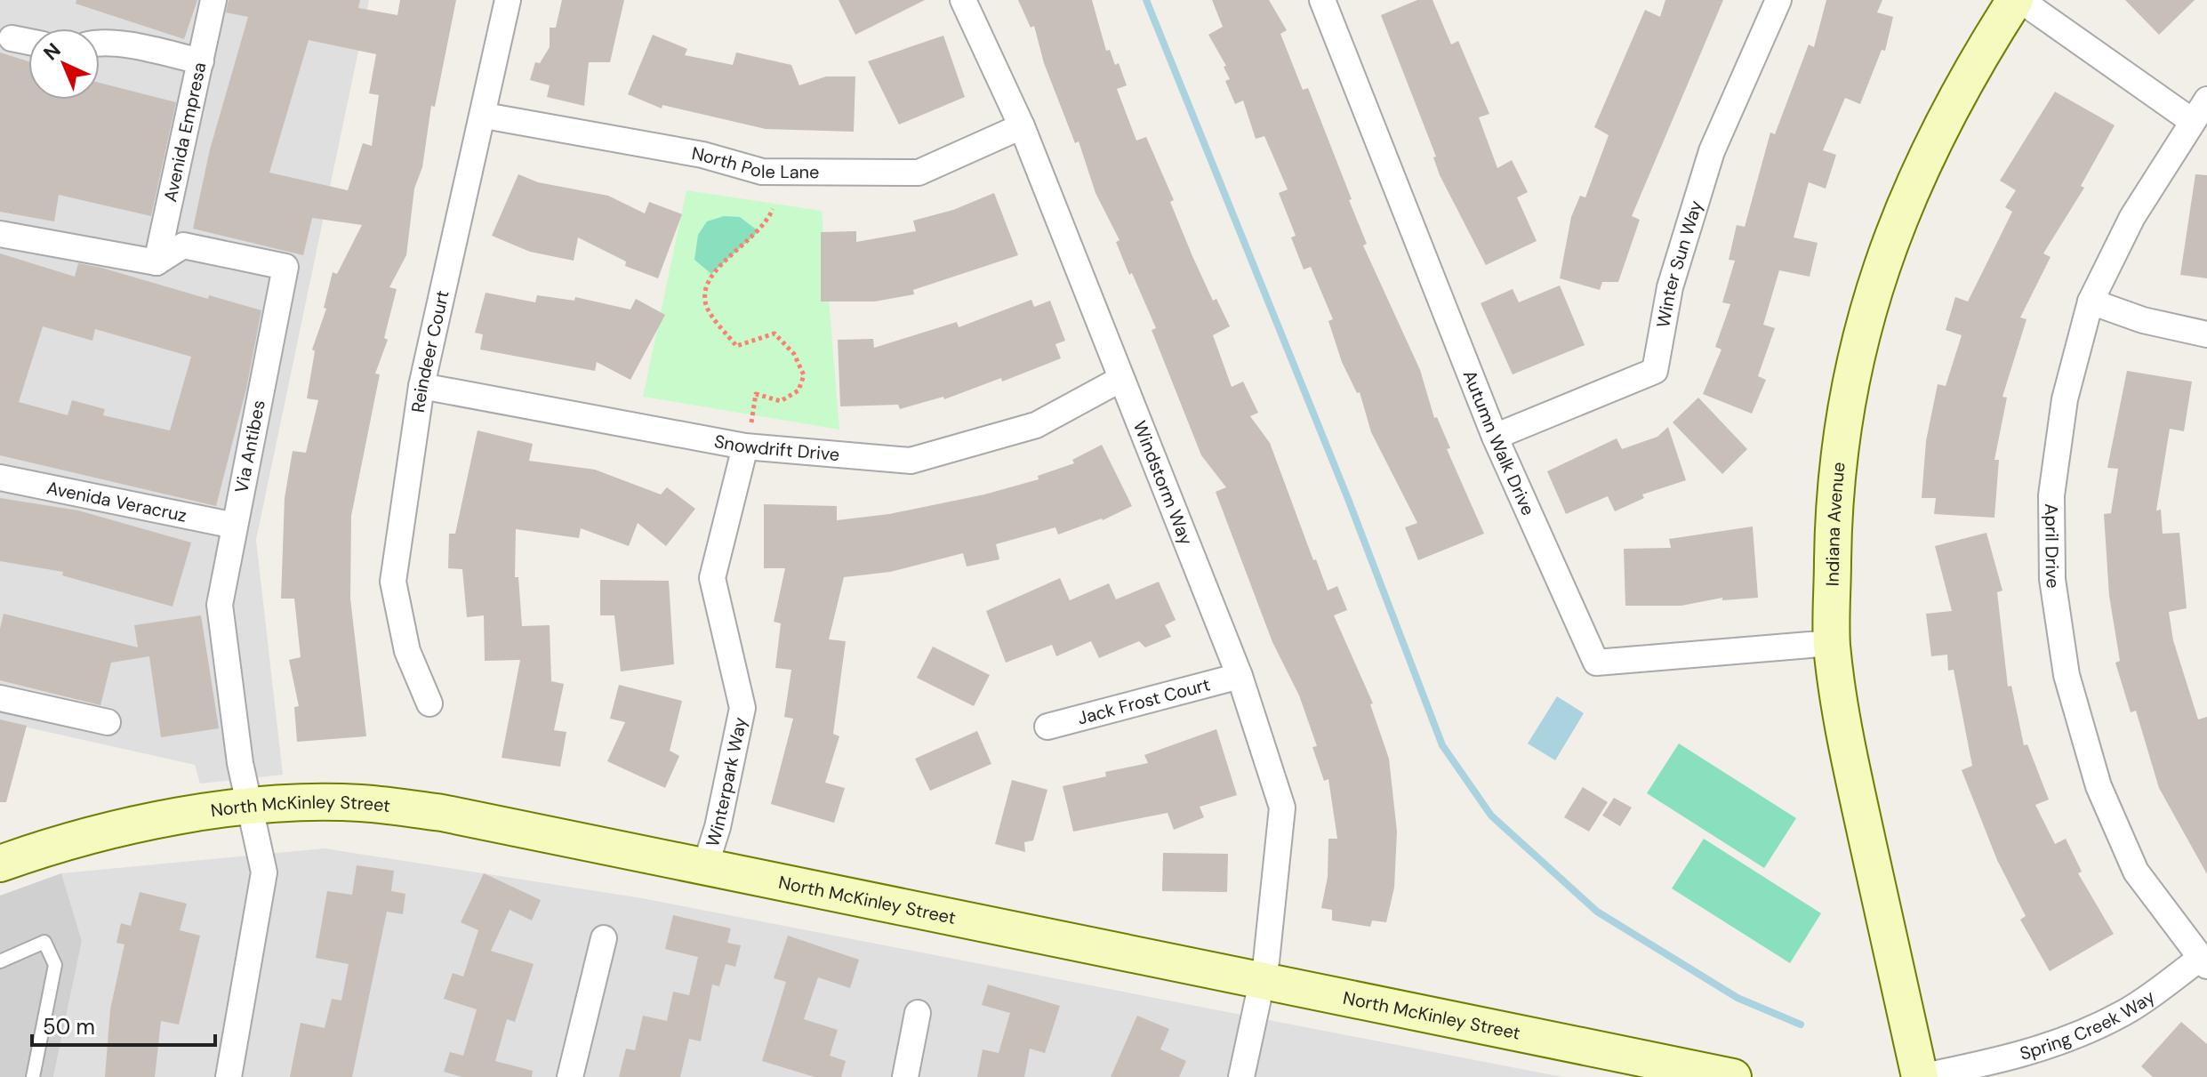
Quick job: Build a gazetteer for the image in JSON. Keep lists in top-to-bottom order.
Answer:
{
  "streets": {
    "street": [
      "Avenida Empresa",
      "North Pole Lane",
      "Winter Sun Way",
      "Reindeer Court",
      "Autumn Walk Drive",
      "Via Antibes",
      "Snowdrift Drive",
      "Windstorm Way",
      "Avenida Veracruz",
      "Indiana Avenue",
      "April Drive",
      "Jack Frost Court",
      "Winterpark Way",
      "North McKinley Street",
      "Spring Creek Way"
    ]
  },
  "crossings": [
    ["Avenida Empresa", "Via Antibes"],
    ["North Pole Lane", "Reindeer Court"],
    ["North Pole Lane", "Windstorm Way"],
    ["Winter Sun Way", "Autumn Walk Drive"],
    ["Reindeer Court", "Snowdrift Drive"],
    ["Autumn Walk Drive", "Indiana Avenue"],
    ["Via Antibes", "Avenida Veracruz"],
    ["Via Antibes", "North McKinley Street"],
    ["Snowdrift Drive", "Windstorm Way"],
    ["Snowdrift Drive", "Winterpark Way"],
    ["Windstorm Way", "Jack Frost Court"],
    ["Windstorm Way", "North McKinley Street"],
    ["Indiana Avenue", "Spring Creek Way"],
    ["April Drive", "Spring Creek Way"],
    ["Winterpark Way", "North McKinley Street"]
  ],
  "scale_bar": "50 m",
  "north": "top left"
}
